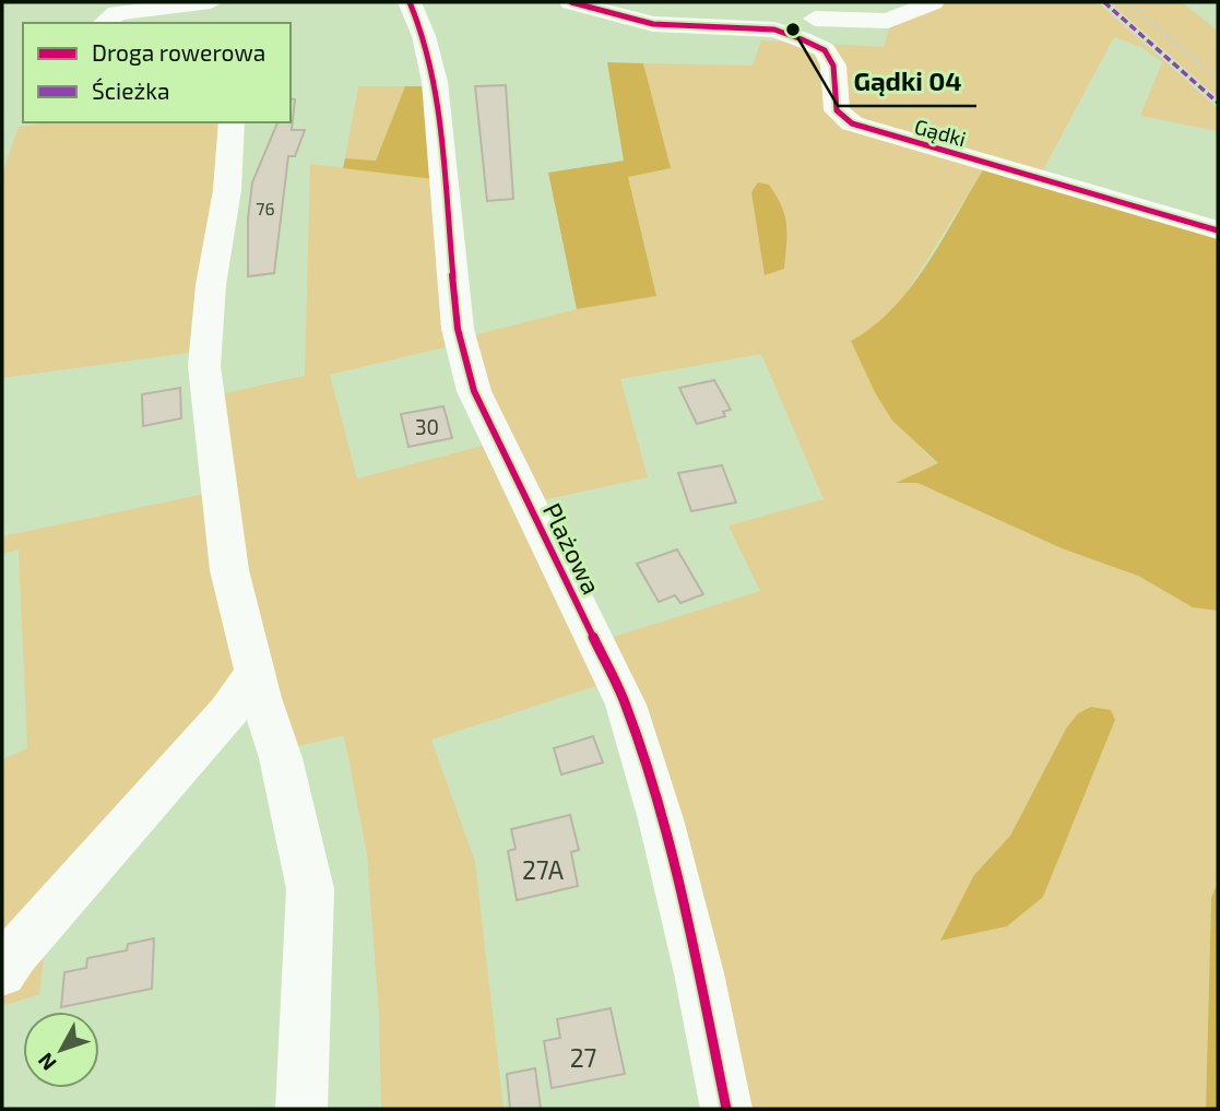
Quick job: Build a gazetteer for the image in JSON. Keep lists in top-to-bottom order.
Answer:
{
  "streets": {
    "street": ["Gądki", "Plażowa"]
  },
  "places": ["Gądki 04"],
  "house_numbers": [
    "76",
    "30",
    "27A",
    "27"
  ],
  "legend": ["Droga rowerowa", "Ścieżka"],
  "north": "bottom left"
}
